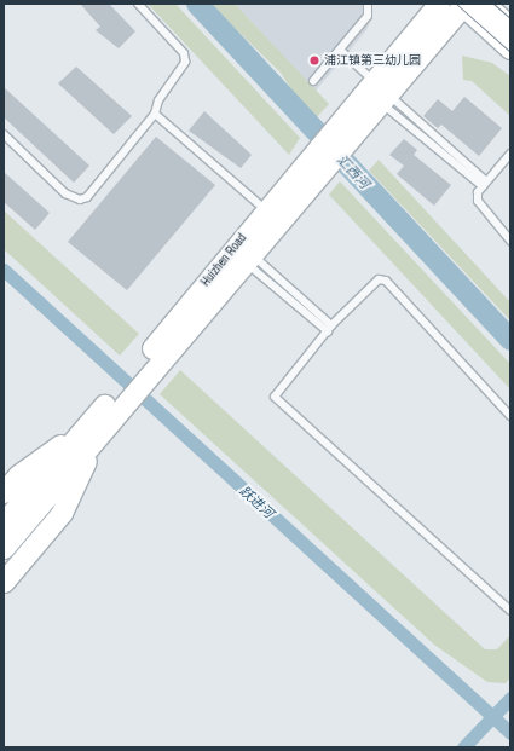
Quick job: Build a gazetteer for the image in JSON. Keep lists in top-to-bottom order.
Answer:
{
  "streets": {
    "street": ["Huizhen Road"]
  },
  "water": ["汇西河", "跃进河"],
  "places": ["浦江镇第三幼儿园"]
}
